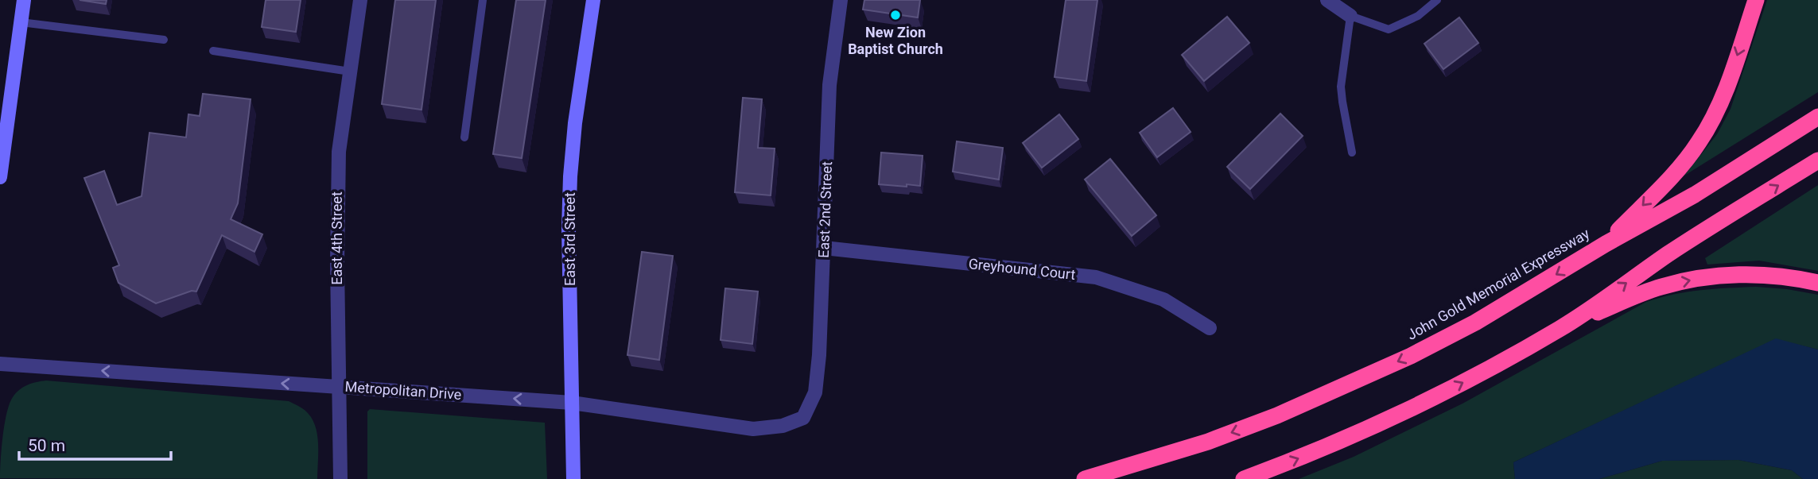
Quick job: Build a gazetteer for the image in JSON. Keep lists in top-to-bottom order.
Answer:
{
  "streets": {
    "highway": ["John Gold Memorial Expressway"],
    "main road": ["East 3rd Street"],
    "street": [
      "East 2nd Street",
      "East 4th Street",
      "Greyhound Court",
      "Metropolitan Drive"
    ]
  },
  "crossings": [
    ["East 2nd Street", "Greyhound Court"],
    ["East 2nd Street", "Metropolitan Drive"],
    ["East 4th Street", "Metropolitan Drive"],
    ["East 3rd Street", "Metropolitan Drive"]
  ],
  "one_way": ["Metropolitan Drive"],
  "places": ["New Zion Baptist Church"],
  "scale_bar": "50 m"
}
